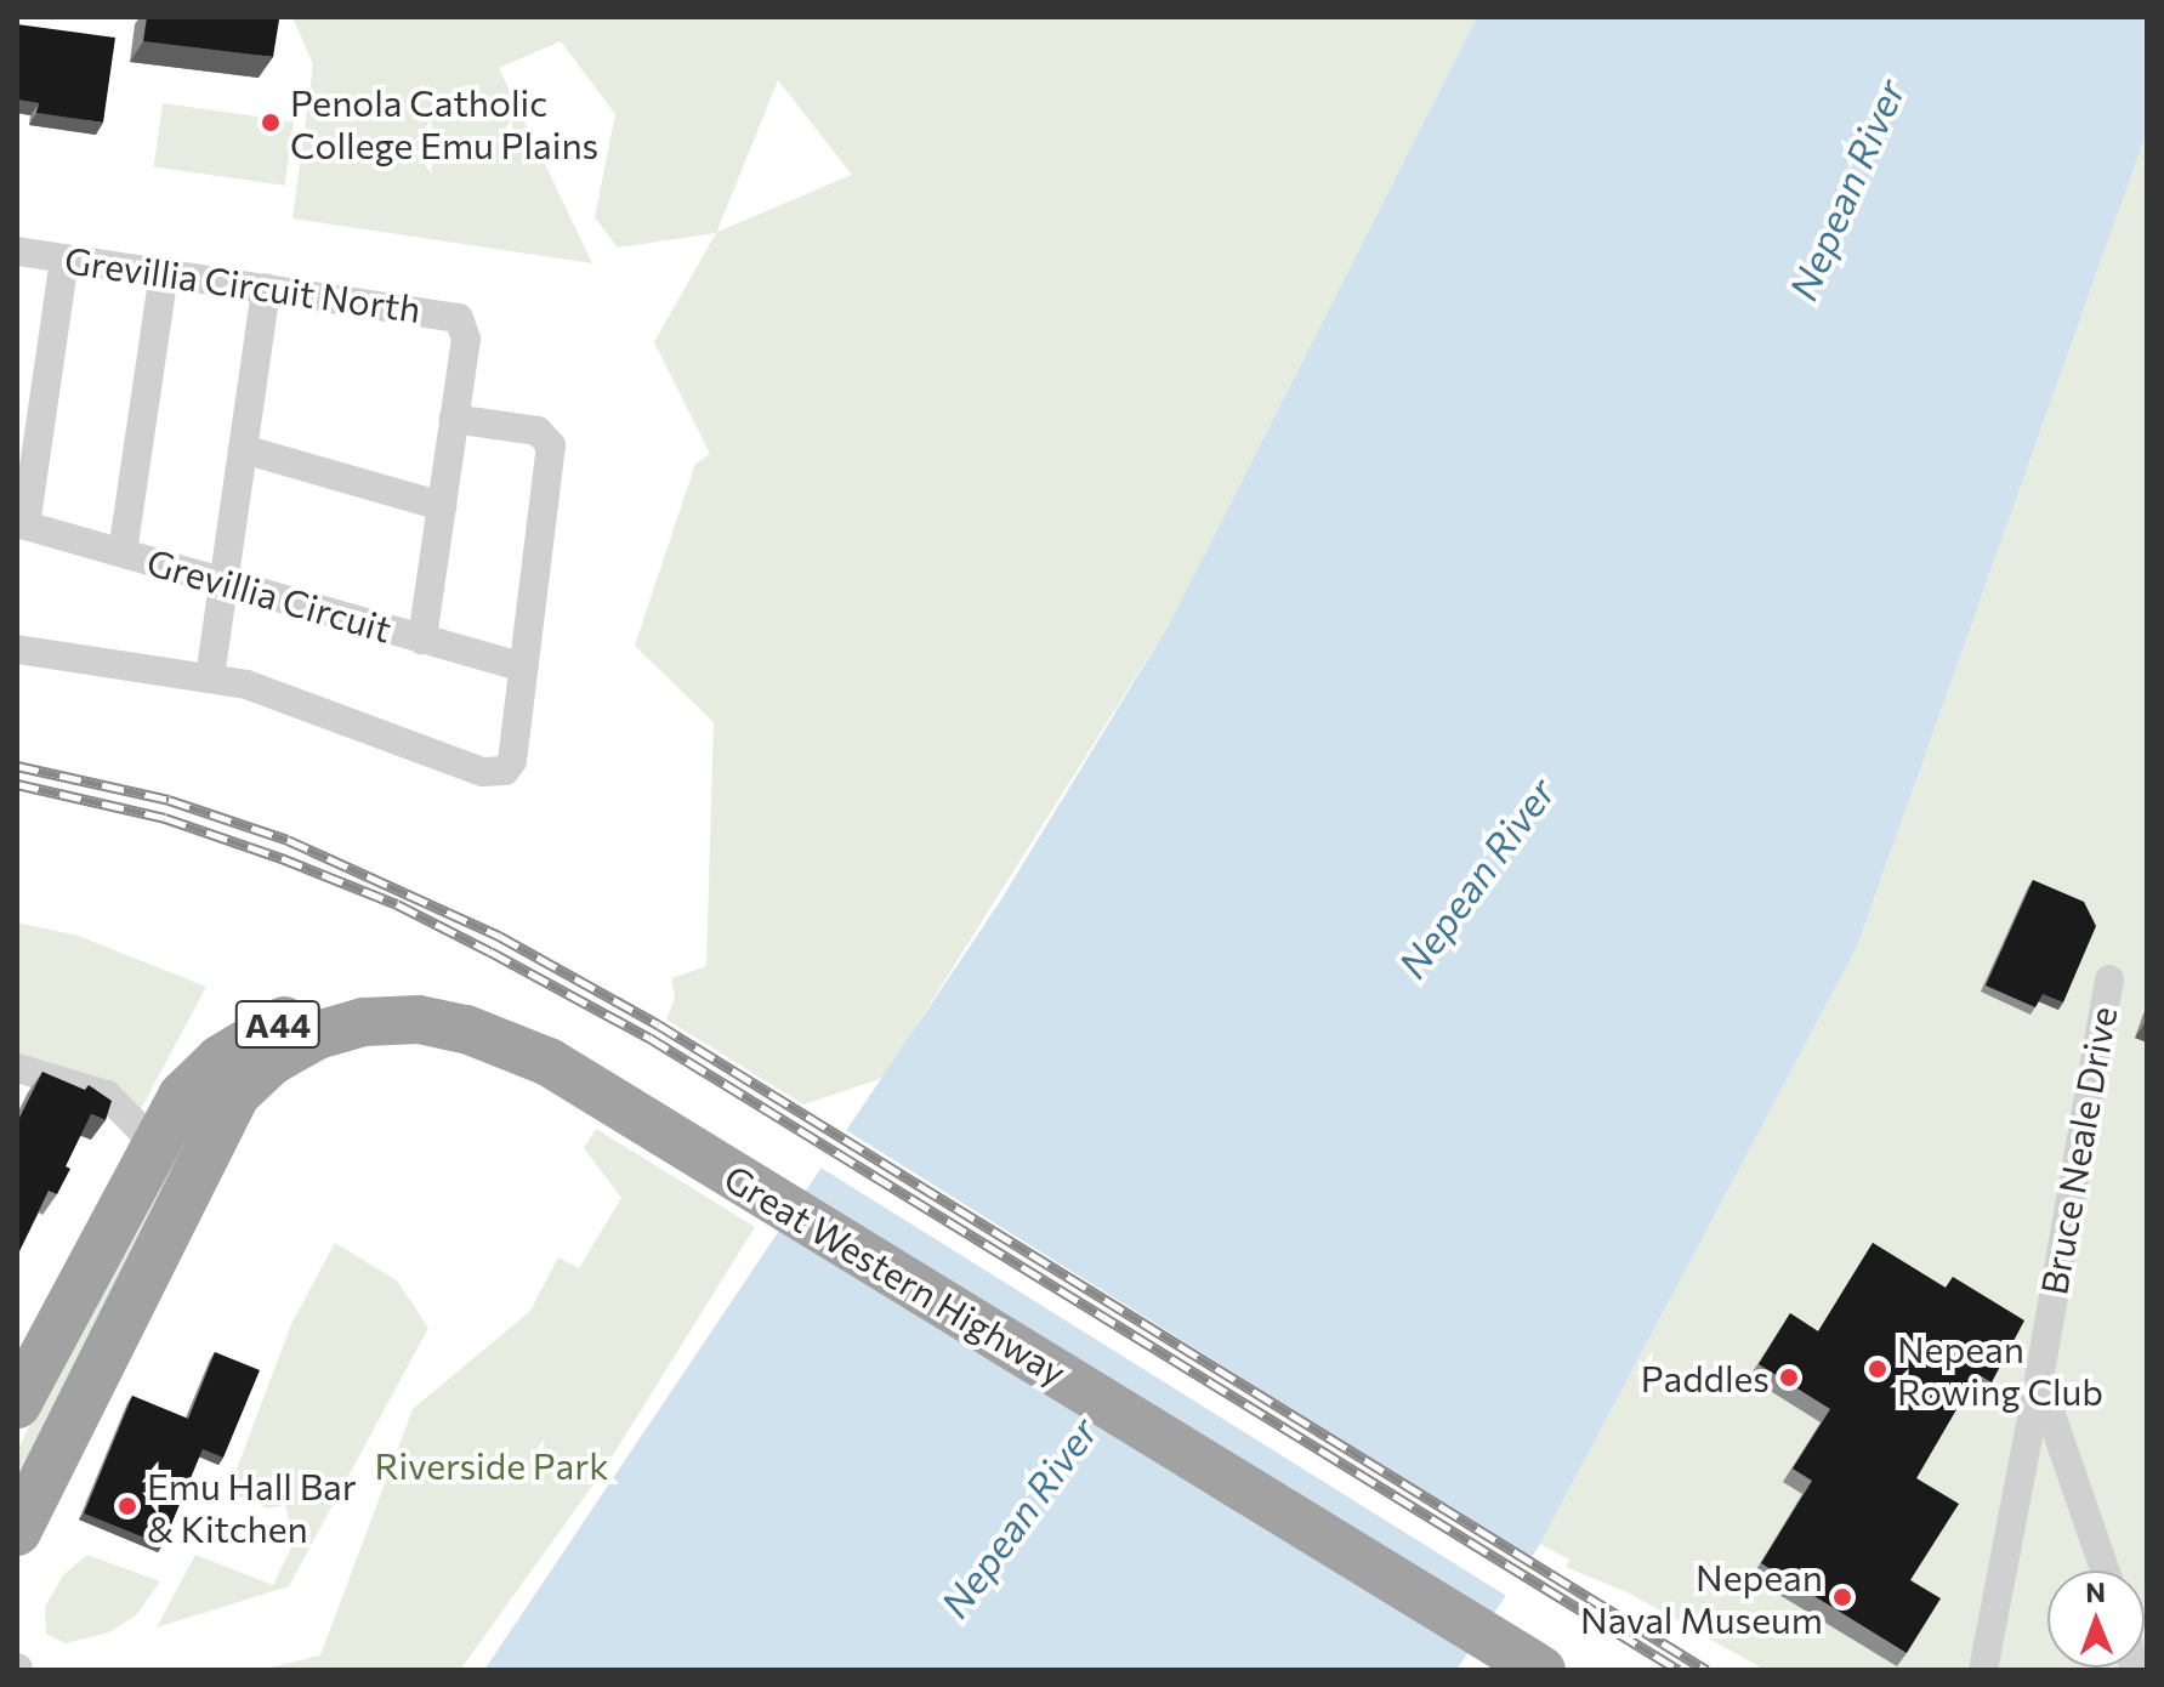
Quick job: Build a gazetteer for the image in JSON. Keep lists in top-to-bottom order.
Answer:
{
  "streets": {
    "highway": ["A44", "Great Western Highway"],
    "street": ["Grevillia Circuit North", "Grevillia Circuit", "Bruce Neale Drive"]
  },
  "water": ["Nepean River"],
  "parks": ["Riverside Park"],
  "places": [
    "Penola Catholic College Emu Plains",
    "Nepean Rowing Club",
    "Paddles",
    "Emu Hall Bar & Kitchen",
    "Nepean Naval Museum"
  ],
  "north": "top"
}
